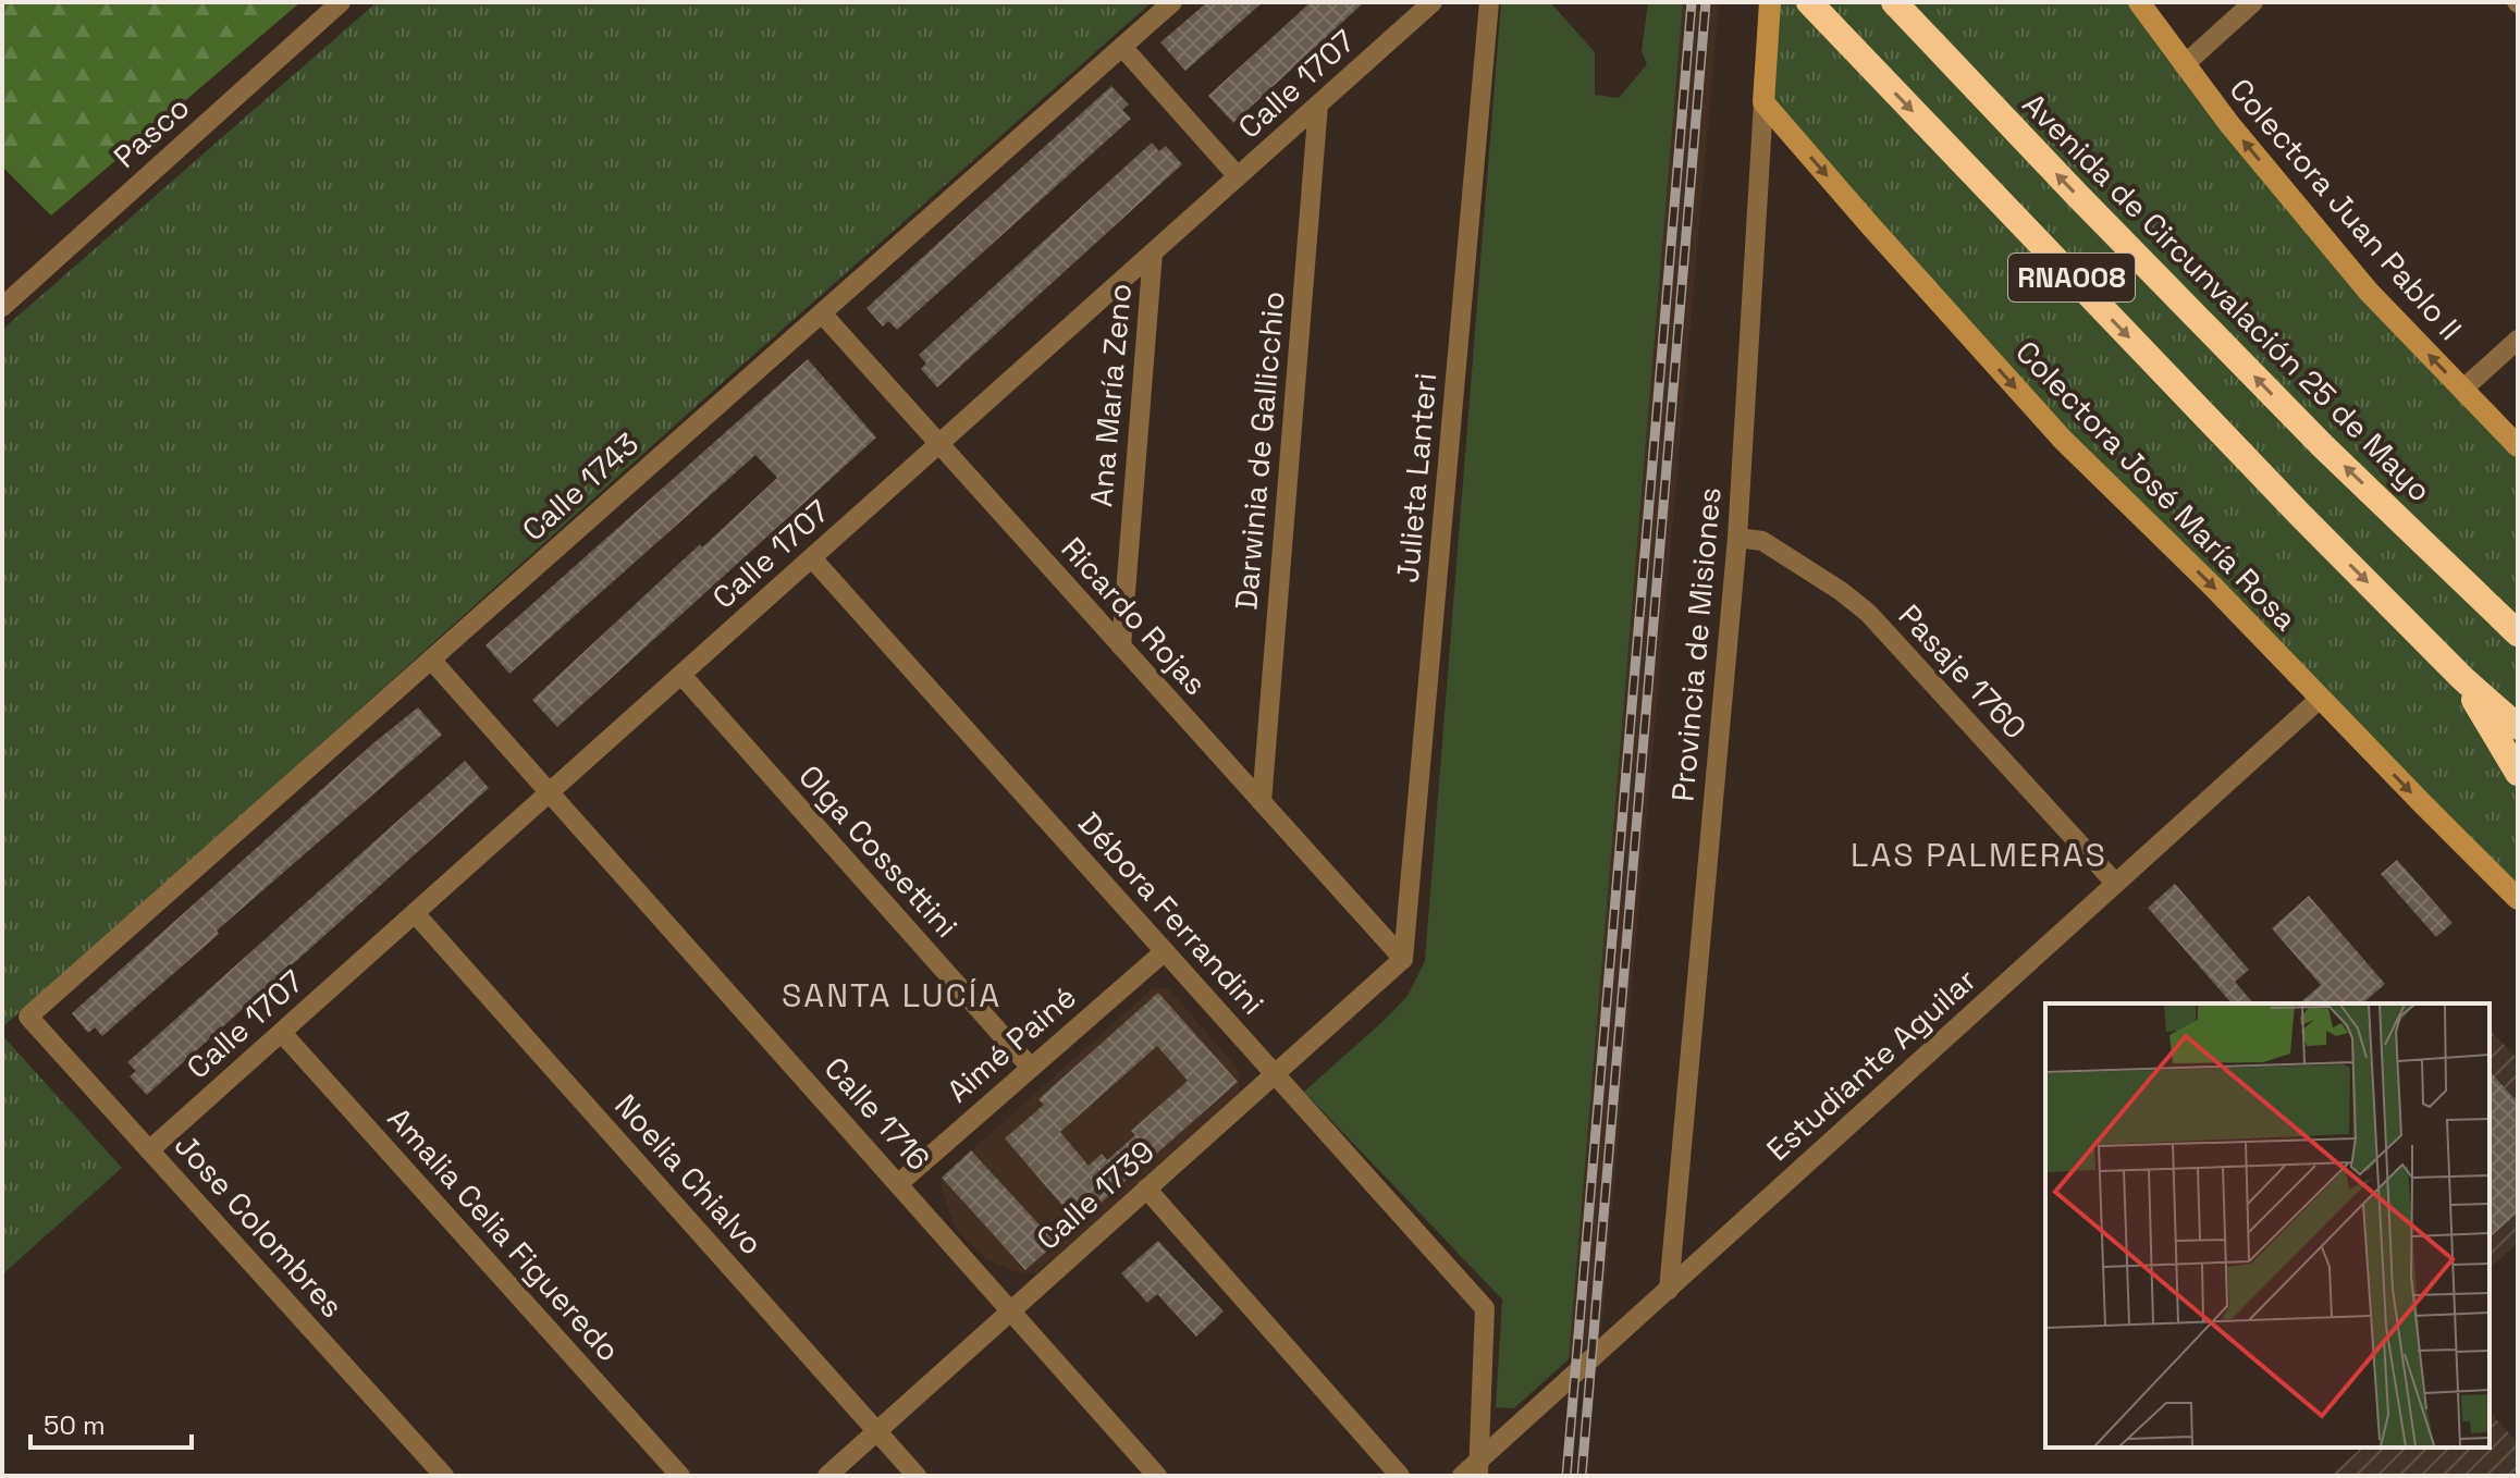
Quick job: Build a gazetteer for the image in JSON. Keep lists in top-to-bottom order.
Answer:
{
  "streets": {
    "highway": ["RNA008", "Avenida de Circunvalación 25 de Mayo"],
    "main road": ["Colectora Juan Pablo II", "Colectora José María Rosa", "Provincia de Misiones"],
    "street": [
      "Calle 1707",
      "Pasco",
      "Ana María Zeno",
      "Darwinia de Gallicchio",
      "Julieta Lanteri",
      "Calle 1743",
      "Ricardo Rojas",
      "Pasaje 1760",
      "Olga Cossettini",
      "Débora Ferrandini",
      "Aimé Painé",
      "Estudiante Aguilar",
      "Calle 1716",
      "Noelia Chialvo",
      "Calle 1739",
      "Jose Colombres",
      "Amalia Celia Figueredo"
    ]
  },
  "crossings": [
    ["Calle 1707", "Ana María Zeno"],
    ["Calle 1707", "Darwinia de Gallicchio"],
    ["Calle 1707", "Ricardo Rojas"],
    ["Calle 1707", "Olga Cossettini"],
    ["Calle 1707", "Débora Ferrandini"],
    ["Calle 1707", "Calle 1716"],
    ["Calle 1707", "Noelia Chialvo"],
    ["Calle 1707", "Jose Colombres"],
    ["Calle 1707", "Amalia Celia Figueredo"],
    ["Ana María Zeno", "Ricardo Rojas"],
    ["Darwinia de Gallicchio", "Ricardo Rojas"],
    ["Julieta Lanteri", "Ricardo Rojas"],
    ["Julieta Lanteri", "Calle 1739"],
    ["Colectora José María Rosa", "Provincia de Misiones"],
    ["Colectora José María Rosa", "Estudiante Aguilar"],
    ["Calle 1743", "Ricardo Rojas"],
    ["Calle 1743", "Calle 1716"],
    ["Calle 1743", "Jose Colombres"],
    ["Ricardo Rojas", "Calle 1739"],
    ["Provincia de Misiones", "Pasaje 1760"],
    ["Provincia de Misiones", "Estudiante Aguilar"],
    ["Pasaje 1760", "Estudiante Aguilar"],
    ["Olga Cossettini", "Aimé Painé"],
    ["Débora Ferrandini", "Aimé Painé"],
    ["Débora Ferrandini", "Estudiante Aguilar"],
    ["Débora Ferrandini", "Calle 1739"],
    ["Aimé Painé", "Calle 1716"],
    ["Calle 1716", "Calle 1739"],
    ["Noelia Chialvo", "Calle 1739"]
  ],
  "one_way": ["Colectora Juan Pablo II", "Colectora José María Rosa"],
  "districts": ["LAS PALMERAS", "SANTA LUCÍA"],
  "scale_bar": "50 m"
}
